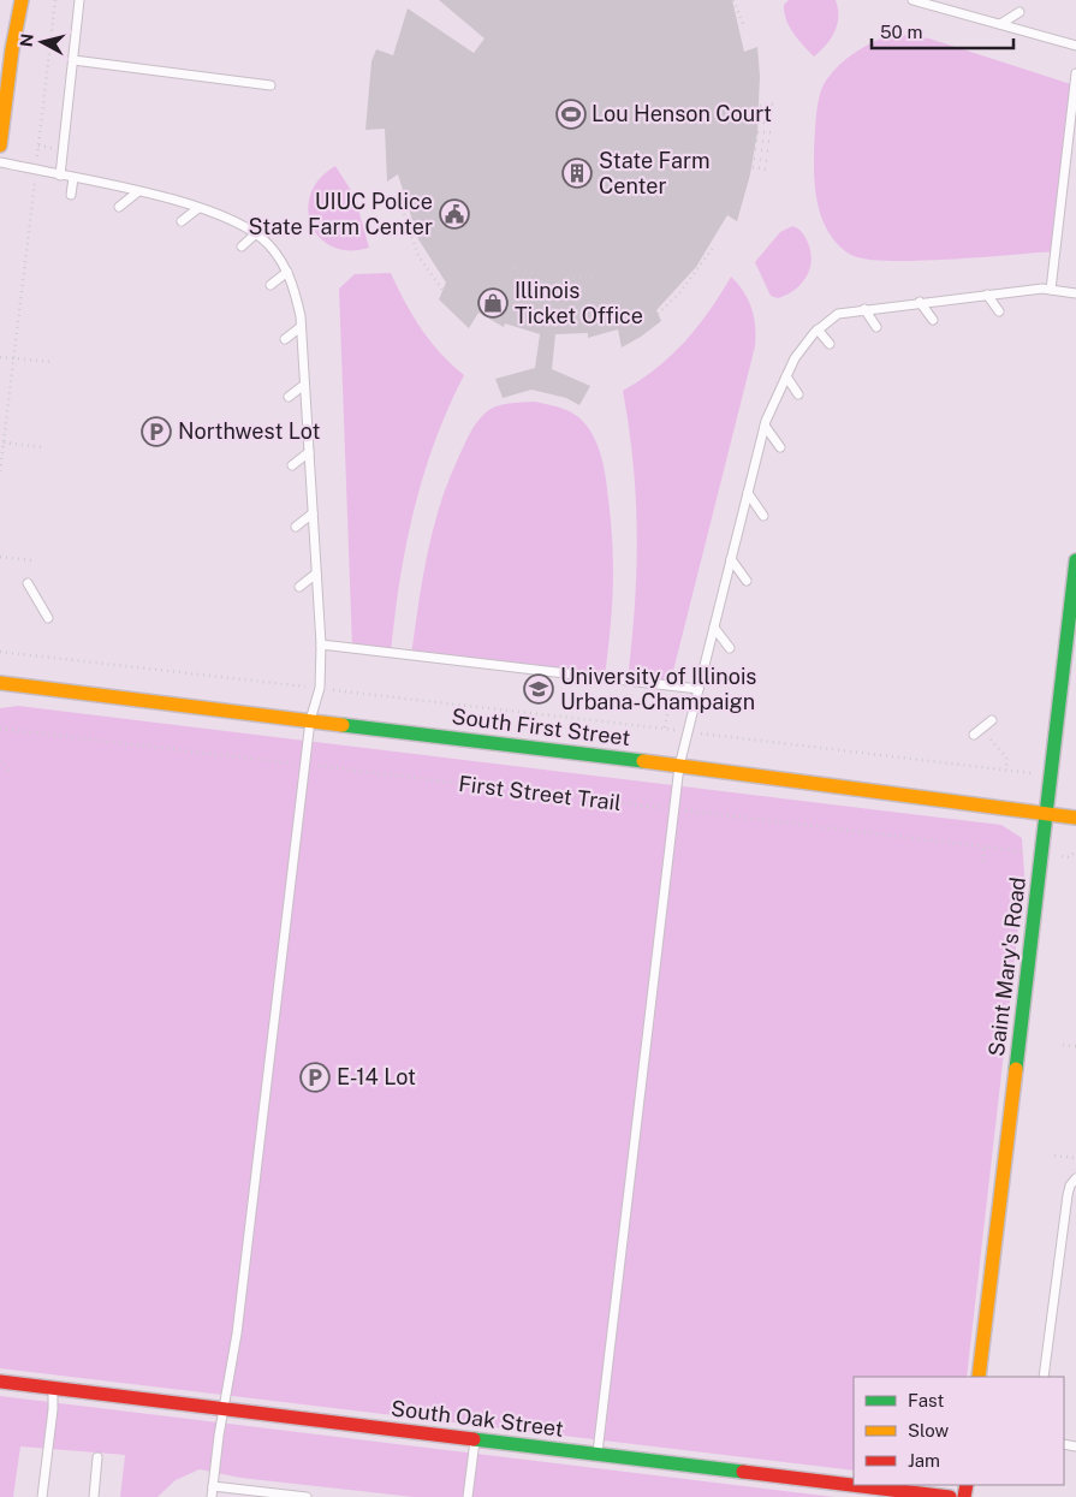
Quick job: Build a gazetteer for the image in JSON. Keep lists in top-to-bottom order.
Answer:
{
  "streets": {
    "street": ["South First Street", "Saint Mary's Road", "South Oak Street"],
    "path": ["First Street Trail"]
  },
  "crossings": [
    ["South First Street", "Saint Mary's Road"],
    ["First Street Trail", "Saint Mary's Road"]
  ],
  "places": {
    "sports": ["Lou Henson Court"],
    "building": ["State Farm Center"],
    "public building": ["UIUC Police State Farm Center"],
    "shop": ["Illinois Ticket Office"],
    "parking": ["Northwest Lot", "E-14 Lot"],
    "school or university": ["University of Illinois Urbana-Champaign"]
  },
  "legend": ["Fast", "Slow", "Jam"],
  "scale_bar": "50 m",
  "north": "left"
}
